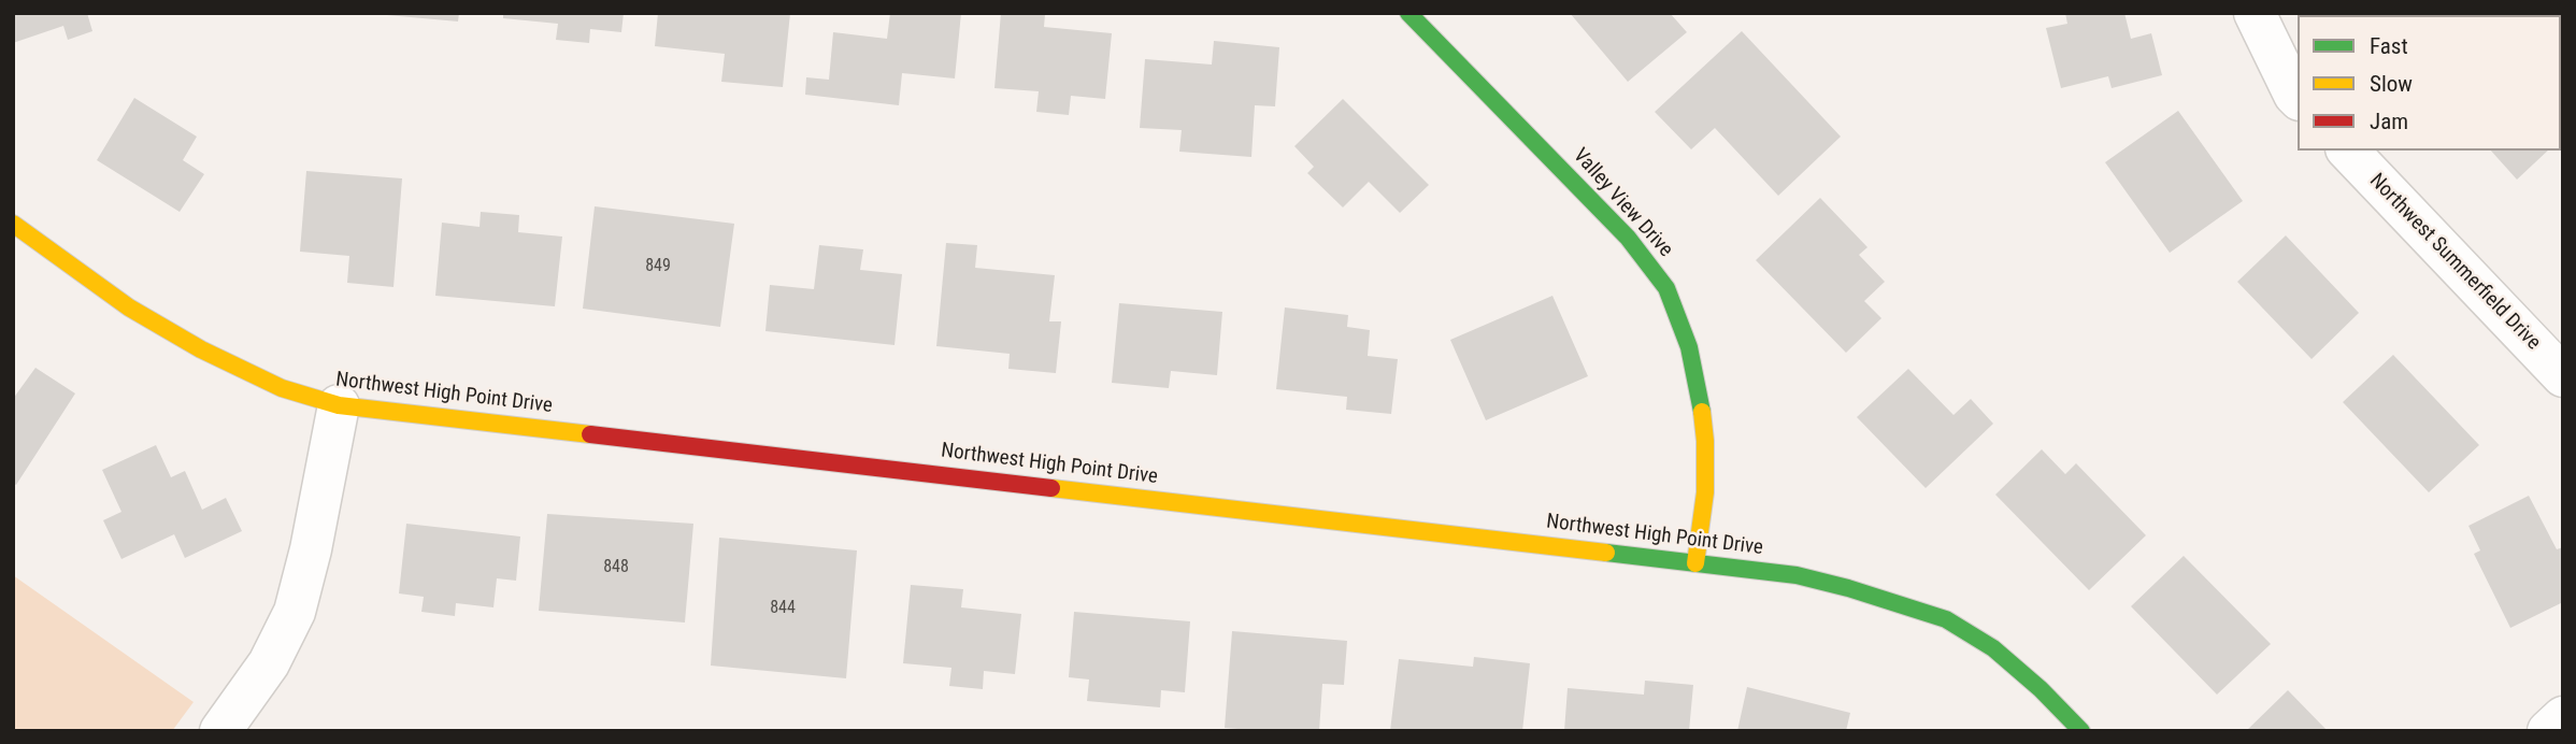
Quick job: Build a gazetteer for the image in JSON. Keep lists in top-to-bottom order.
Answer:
{
  "streets": {
    "street": ["Valley View Drive", "Northwest Summerfield Drive", "Northwest High Point Drive"]
  },
  "crossings": [
    ["Valley View Drive", "Northwest High Point Drive"]
  ],
  "house_numbers": ["849", "848", "844"],
  "legend": ["Fast", "Slow", "Jam"]
}
